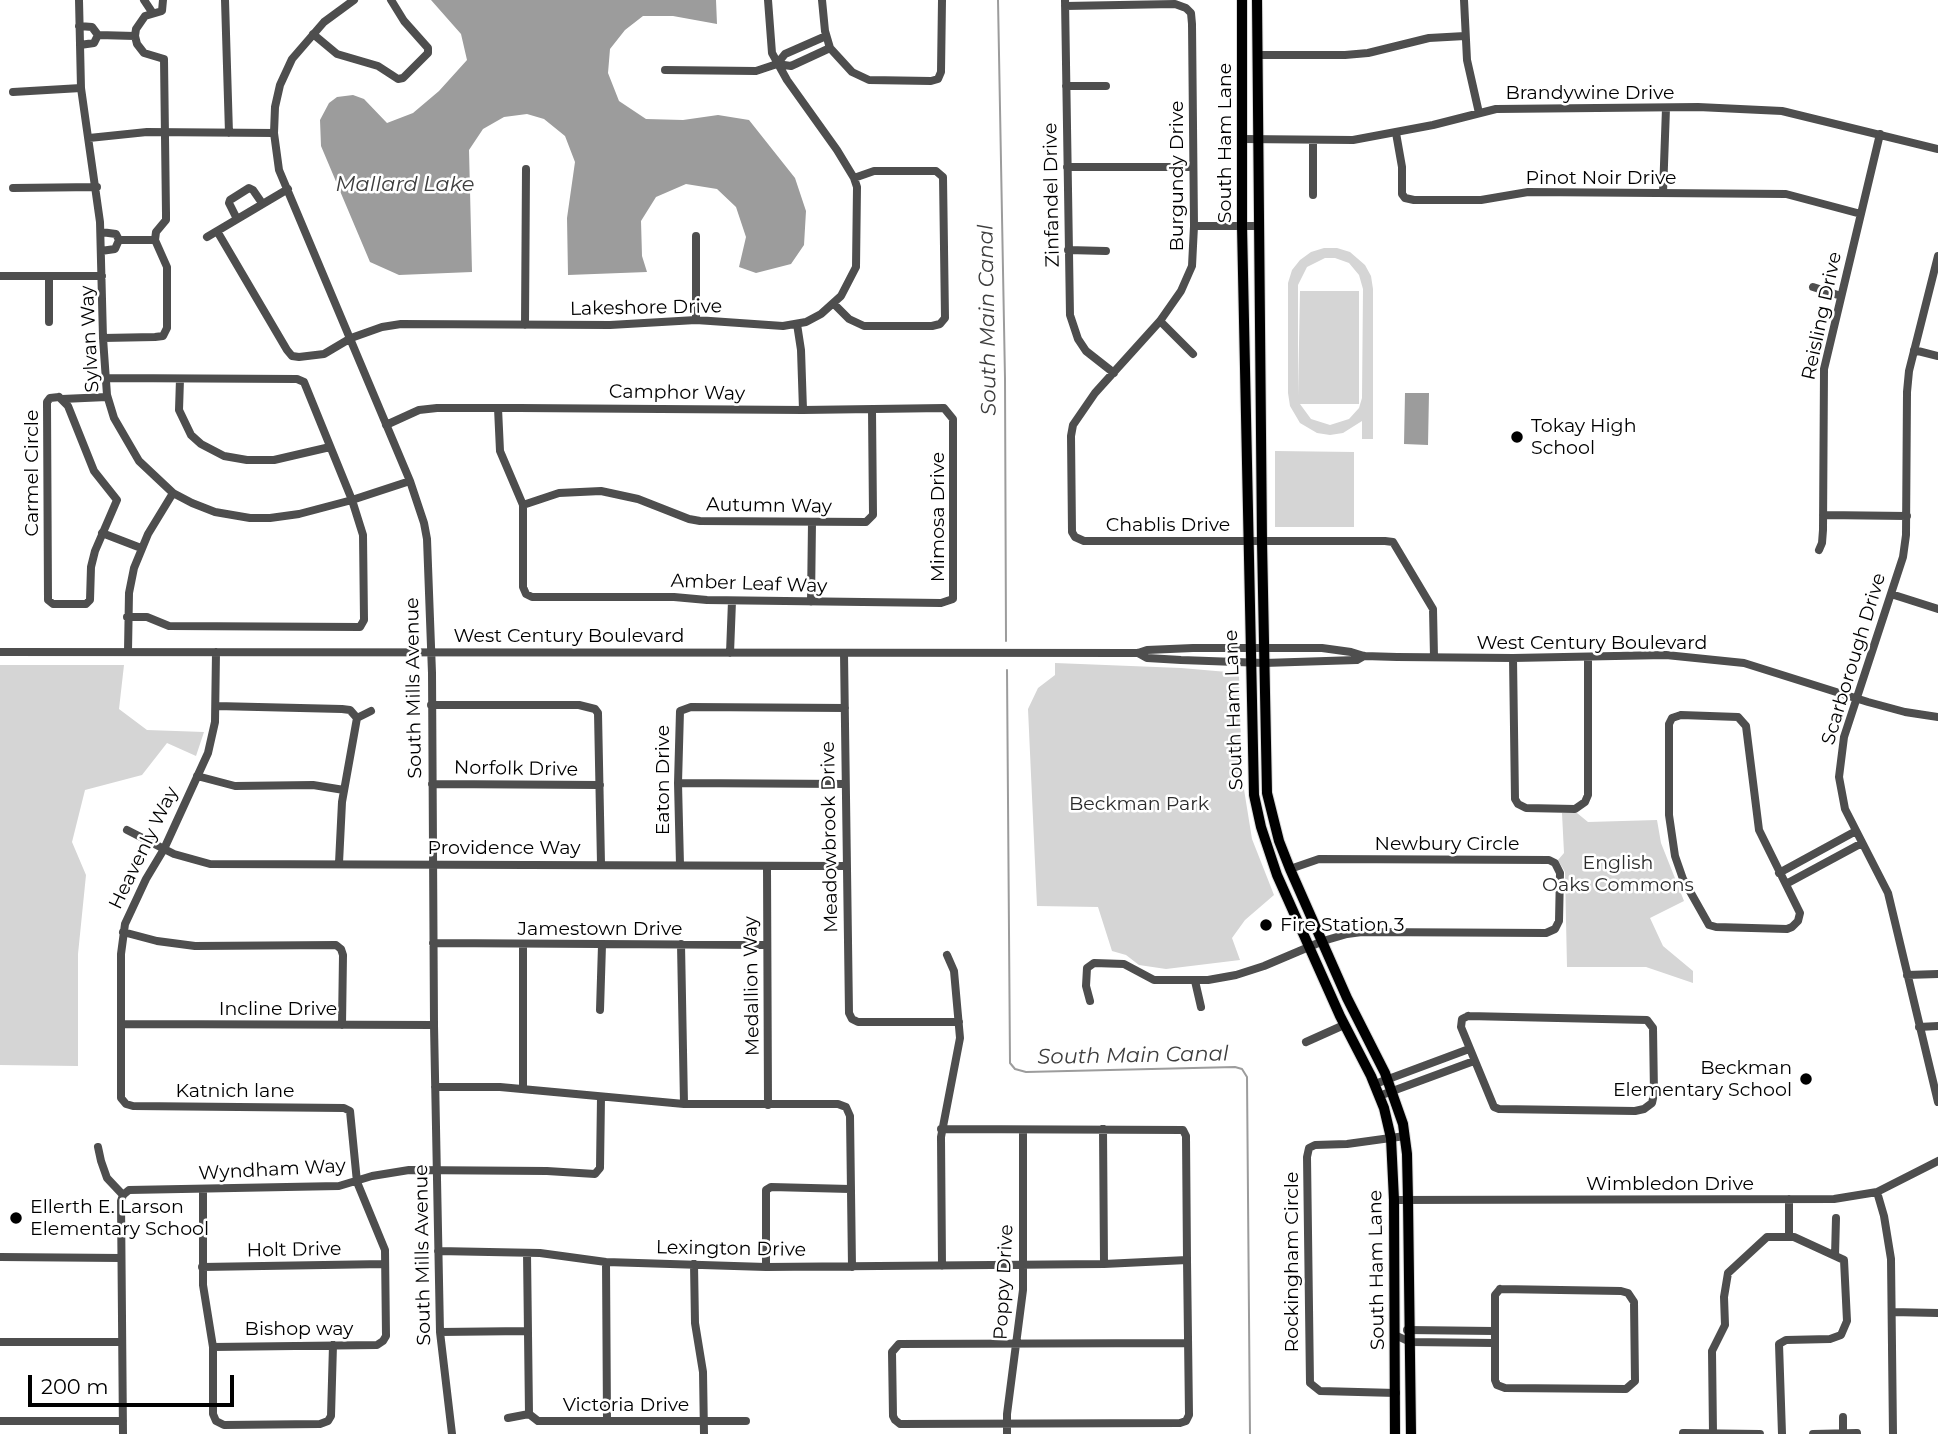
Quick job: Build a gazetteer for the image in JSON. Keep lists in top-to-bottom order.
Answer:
{
  "streets": {
    "main road": ["South Ham Lane"],
    "street": [
      "Brandywine Drive",
      "Burgundy Drive",
      "Pinot Noir Drive",
      "Zinfandel Drive",
      "Lakeshore Drive",
      "Reisling Drive",
      "Sylvan Way",
      "Camphor Way",
      "Carmel Circle",
      "Autumn Way",
      "Mimosa Drive",
      "Chablis Drive",
      "Amber Leaf Way",
      "West Century Boulevard",
      "Scarborough Drive",
      "South Mills Avenue",
      "Norfolk Drive",
      "Eaton Drive",
      "Meadowbrook Drive",
      "Newbury Circle",
      "Heavenly Way",
      "Providence Way",
      "Jamestown Drive",
      "Medallion Way",
      "Incline Drive",
      "Katnich lane",
      "Wyndham Way",
      "Wimbledon Drive",
      "Lexington Drive",
      "Holt Drive",
      "Rockingham Circle",
      "Poppy Drive",
      "Bishop way",
      "Victoria Drive"
    ]
  },
  "crossings": [
    ["Brandywine Drive", "South Ham Lane"],
    ["Brandywine Drive", "Pinot Noir Drive"],
    ["Brandywine Drive", "Reisling Drive"],
    ["South Ham Lane", "Chablis Drive"],
    ["South Ham Lane", "West Century Boulevard"],
    ["South Ham Lane", "Newbury Circle"],
    ["South Ham Lane", "Wimbledon Drive"],
    ["South Ham Lane", "Rockingham Circle"],
    ["Burgundy Drive", "Zinfandel Drive"],
    ["Burgundy Drive", "Chablis Drive"],
    ["Pinot Noir Drive", "Reisling Drive"],
    ["Lakeshore Drive", "South Mills Avenue"],
    ["Sylvan Way", "South Mills Avenue"],
    ["Camphor Way", "Autumn Way"],
    ["Camphor Way", "Mimosa Drive"],
    ["Camphor Way", "South Mills Avenue"],
    ["Autumn Way", "Amber Leaf Way"],
    ["Mimosa Drive", "Amber Leaf Way"],
    ["West Century Boulevard", "Scarborough Drive"],
    ["West Century Boulevard", "South Mills Avenue"],
    ["West Century Boulevard", "Meadowbrook Drive"],
    ["West Century Boulevard", "Heavenly Way"],
    ["South Mills Avenue", "Norfolk Drive"],
    ["South Mills Avenue", "Providence Way"],
    ["South Mills Avenue", "Jamestown Drive"],
    ["South Mills Avenue", "Incline Drive"],
    ["South Mills Avenue", "Wyndham Way"],
    ["South Mills Avenue", "Lexington Drive"],
    ["Eaton Drive", "Meadowbrook Drive"],
    ["Eaton Drive", "Providence Way"],
    ["Meadowbrook Drive", "Providence Way"],
    ["Heavenly Way", "Providence Way"],
    ["Heavenly Way", "Incline Drive"],
    ["Heavenly Way", "Katnich lane"],
    ["Providence Way", "Medallion Way"],
    ["Jamestown Drive", "Medallion Way"],
    ["Katnich lane", "Wyndham Way"],
    ["Lexington Drive", "Poppy Drive"],
    ["Holt Drive", "Bishop way"]
  ],
  "water": ["Mallard Lake", "South Main Canal"],
  "parks": ["Beckman Park", "English Oaks Commons"],
  "places": [
    "Tokay High School",
    "Fire Station 3",
    "Beckman Elementary School",
    "Ellerth E. Larson Elementary School"
  ],
  "scale_bar": "200 m"
}
